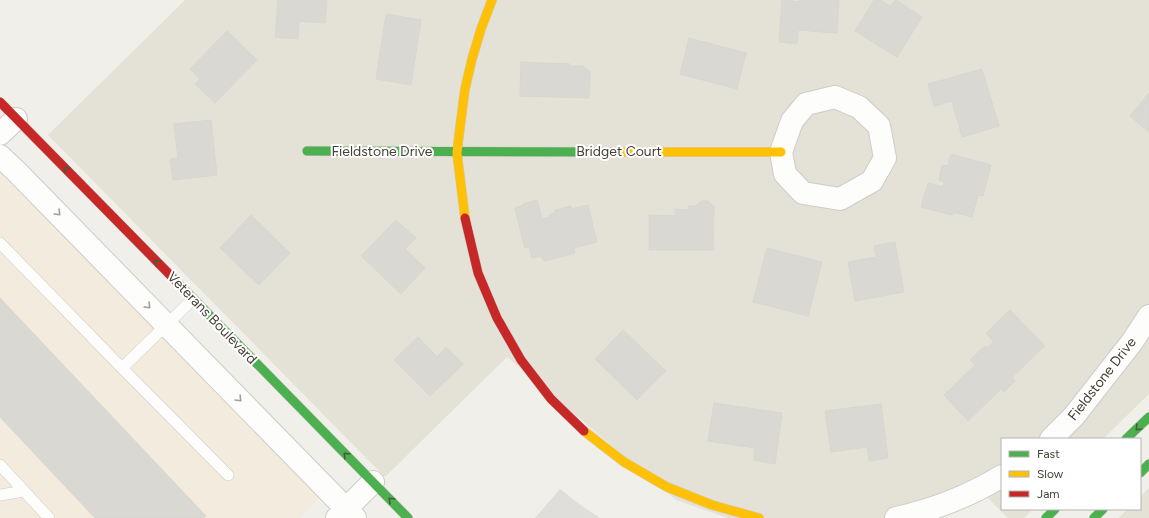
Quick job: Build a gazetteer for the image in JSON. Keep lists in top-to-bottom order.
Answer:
{
  "streets": {
    "street": ["Fieldstone Drive", "Bridget Court", "Veterans Boulevard"]
  },
  "crossings": [
    ["Fieldstone Drive", "Bridget Court"]
  ],
  "legend": ["Fast", "Slow", "Jam"]
}
